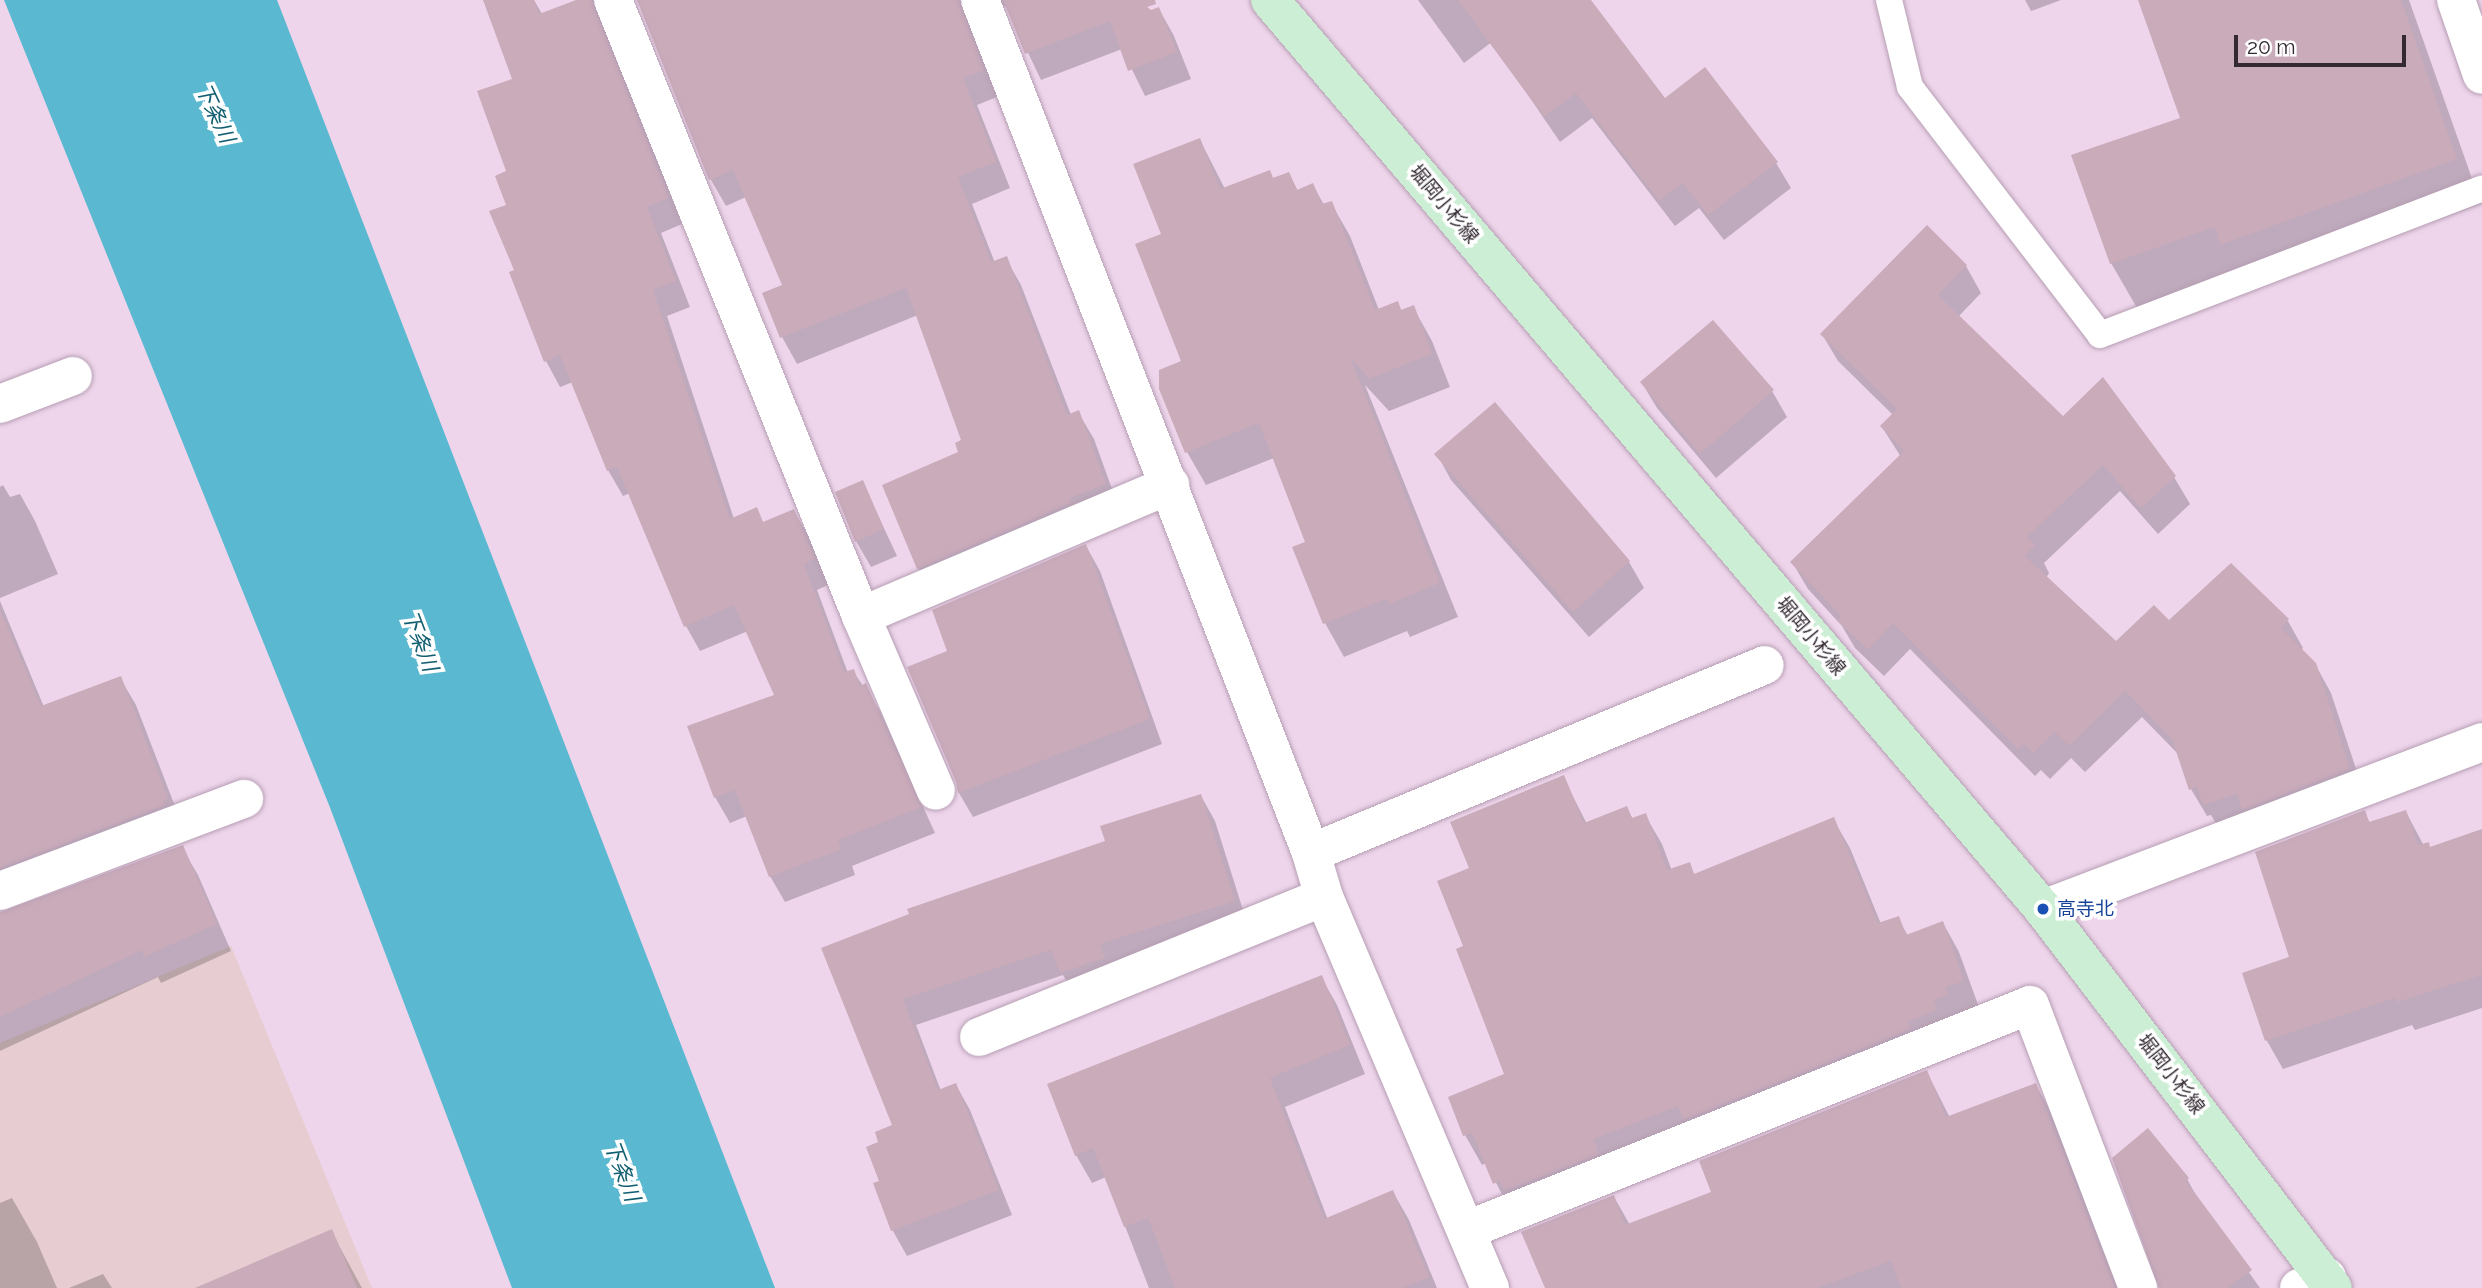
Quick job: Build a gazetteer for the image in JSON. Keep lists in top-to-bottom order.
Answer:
{
  "streets": {
    "main road": ["堀岡小杉線"]
  },
  "water": ["下条川"],
  "places": ["高寺北"],
  "scale_bar": "20 m"
}
